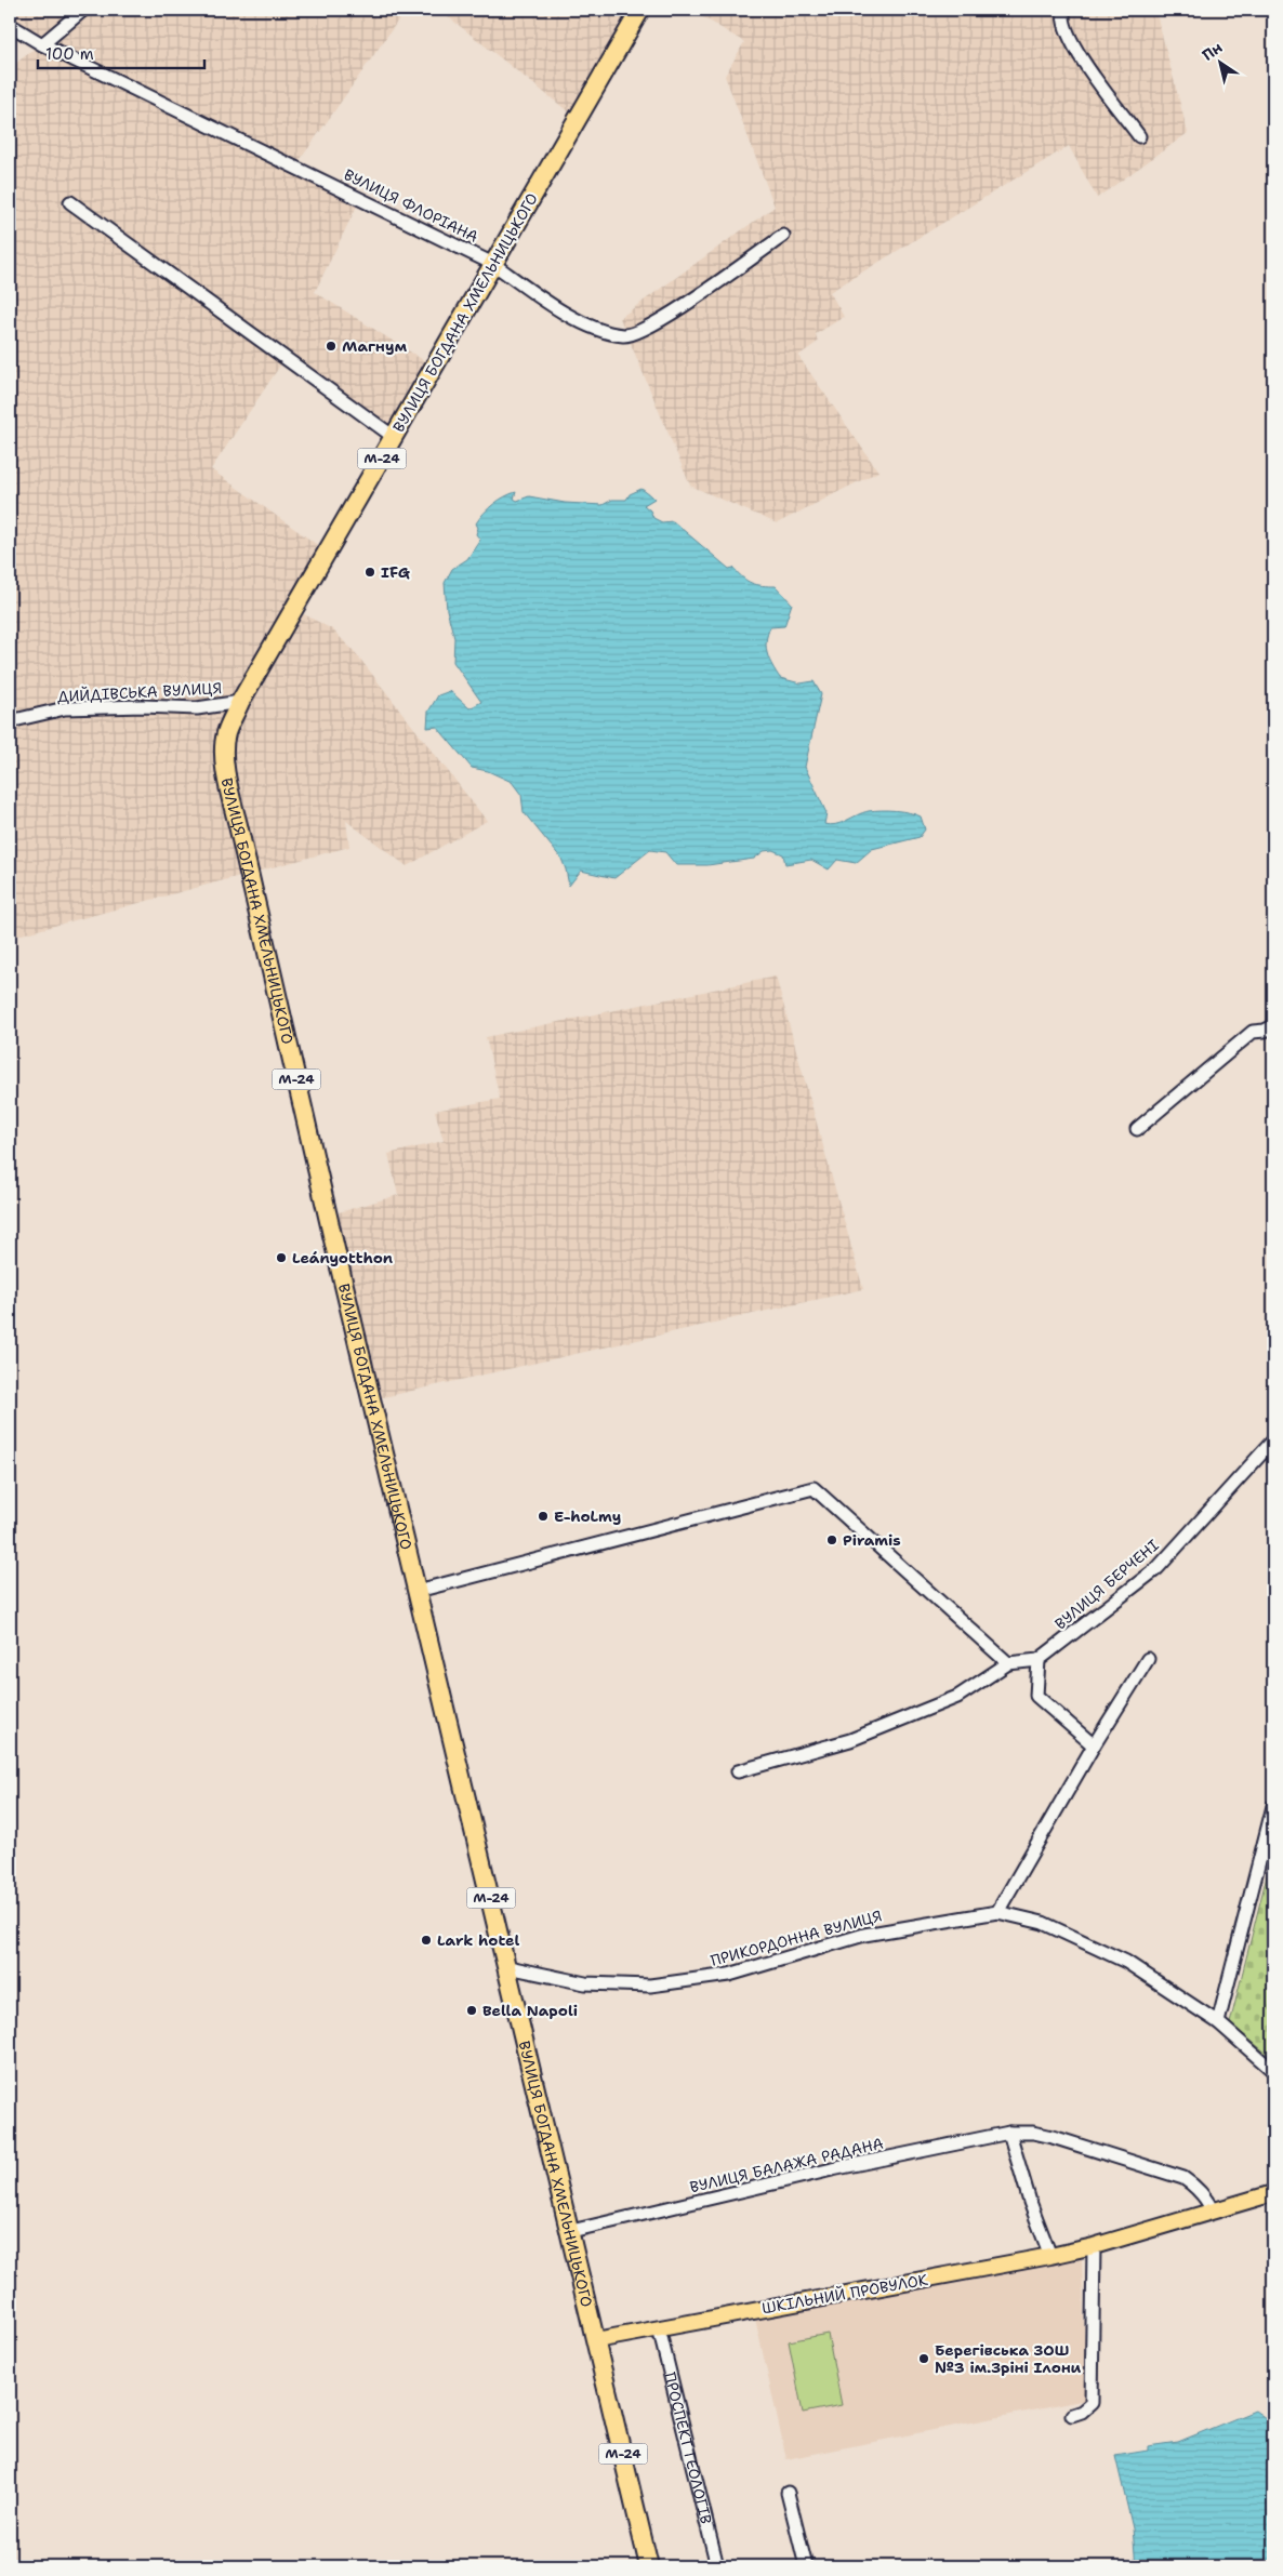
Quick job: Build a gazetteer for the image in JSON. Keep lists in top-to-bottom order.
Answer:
{
  "streets": {
    "highway": ["ВУЛИЦЯ БОГДАНА ХМЕЛЬНИЦЬКОГО", "М-24"],
    "main road": ["ШКІЛЬНИЙ ПРОВУЛОК"],
    "street": [
      "ВУЛИЦЯ ФЛОРІАНА",
      "ДИЙДІВСЬКА ВУЛИЦЯ",
      "ВУЛИЦЯ БЕРЧЕНІ",
      "ПРИКОРДОННА ВУЛИЦЯ",
      "ВУЛИЦЯ БАЛАЖА РАДАНА",
      "ПРОСПЕКТ ГЕОЛОГІВ"
    ]
  },
  "crossings": [
    ["ВУЛИЦЯ ФЛОРІАНА", "ВУЛИЦЯ БОГДАНА ХМЕЛЬНИЦЬКОГО"],
    ["ВУЛИЦЯ БОГДАНА ХМЕЛЬНИЦЬКОГО", "М-24"],
    ["ВУЛИЦЯ БОГДАНА ХМЕЛЬНИЦЬКОГО", "ДИЙДІВСЬКА ВУЛИЦЯ"],
    ["ВУЛИЦЯ БОГДАНА ХМЕЛЬНИЦЬКОГО", "ПРИКОРДОННА ВУЛИЦЯ"],
    ["ВУЛИЦЯ БОГДАНА ХМЕЛЬНИЦЬКОГО", "ВУЛИЦЯ БАЛАЖА РАДАНА"],
    ["ВУЛИЦЯ БОГДАНА ХМЕЛЬНИЦЬКОГО", "ШКІЛЬНИЙ ПРОВУЛОК"],
    ["М-24", "ШКІЛЬНИЙ ПРОВУЛОК"],
    ["ВУЛИЦЯ БАЛАЖА РАДАНА", "ШКІЛЬНИЙ ПРОВУЛОК"],
    ["ШКІЛЬНИЙ ПРОВУЛОК", "ПРОСПЕКТ ГЕОЛОГІВ"]
  ],
  "places": [
    "Магнум",
    "IFG",
    "Leányotthon",
    "E-hoLmy",
    "Piramis",
    "Lark hotel",
    "Bella Napoli",
    "Берегівська ЗОШ №3 ім.Зріні Ілони"
  ],
  "scale_bar": "100 m",
  "north": "top left"
}
